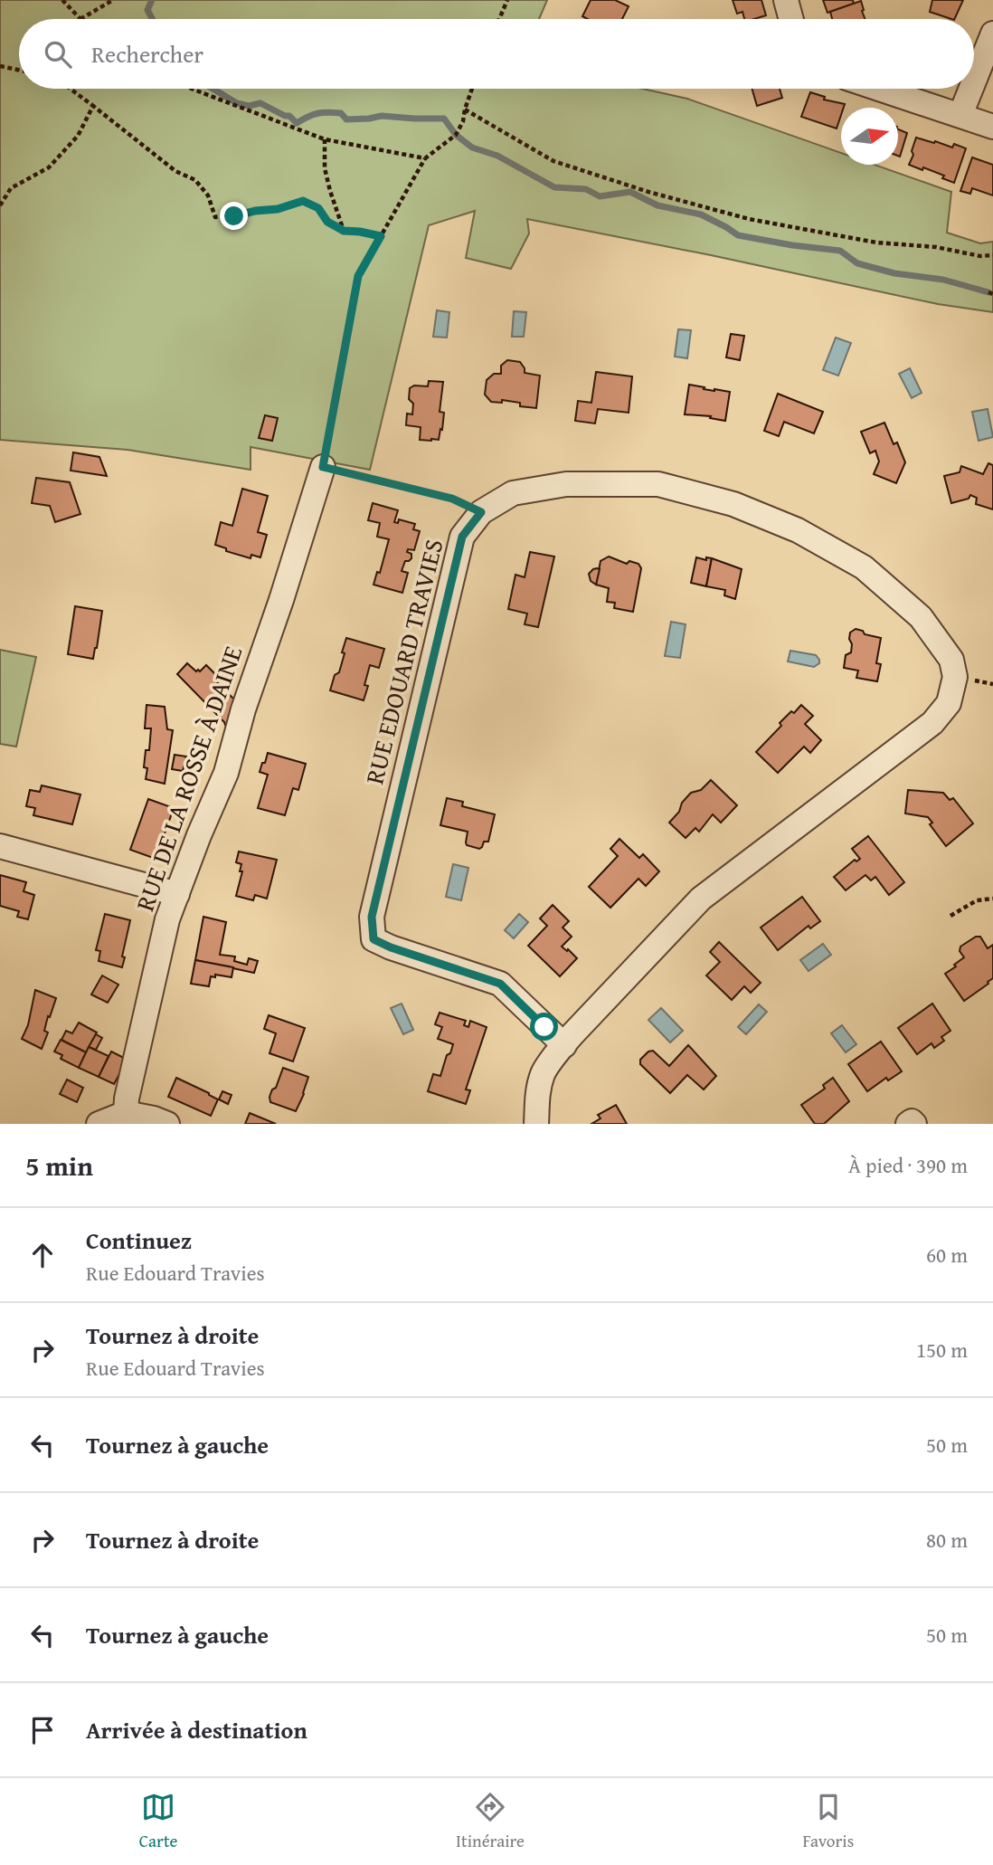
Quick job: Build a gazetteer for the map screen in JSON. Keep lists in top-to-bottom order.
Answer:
{
  "streets": {
    "street": ["RUE EDOUARD TRAVIES", "RUE DE LA ROSSE À DAINE"]
  },
  "north": "right",
  "page": {
    "search": "Rechercher",
    "heading": ["5 min", "À pied · 390 m"],
    "list": [
      ["Continuez", "Rue Edouard Travies", "60 m"],
      ["Tournez à droite", "Rue Edouard Travies", "150 m"],
      ["Tournez à gauche", "50 m"],
      ["Tournez à droite", "80 m"],
      ["Tournez à gauche", "50 m"],
      "Arrivée à destination"
    ],
    "nav": ["Carte", "Itinéraire", "Favoris"]
  }
}
